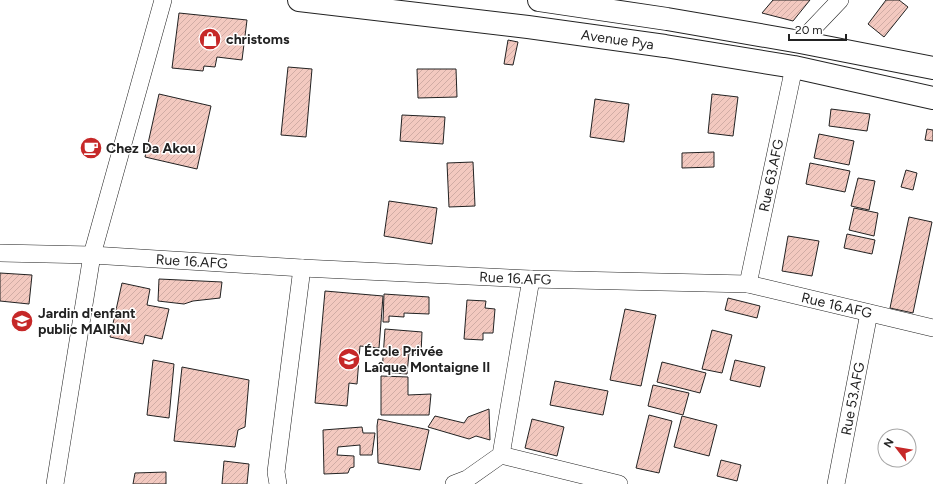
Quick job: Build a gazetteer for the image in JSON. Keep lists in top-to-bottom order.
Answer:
{
  "streets": {
    "main road": ["Avenue Pya"],
    "street": ["Rue 63.AFG", "Rue 16.AFG", "Rue 53.AFG"]
  },
  "crossings": [
    ["Avenue Pya", "Rue 63.AFG"],
    ["Rue 63.AFG", "Rue 16.AFG"],
    ["Rue 16.AFG", "Rue 53.AFG"]
  ],
  "places": {
    "shop": ["christoms"],
    "cafe": ["Chez Da Akou"],
    "school or university": ["Jardin d'enfant public MAIRIN", "École Privée Laîque Montaigne II"]
  },
  "scale_bar": "20 m",
  "north": "top left"
}
